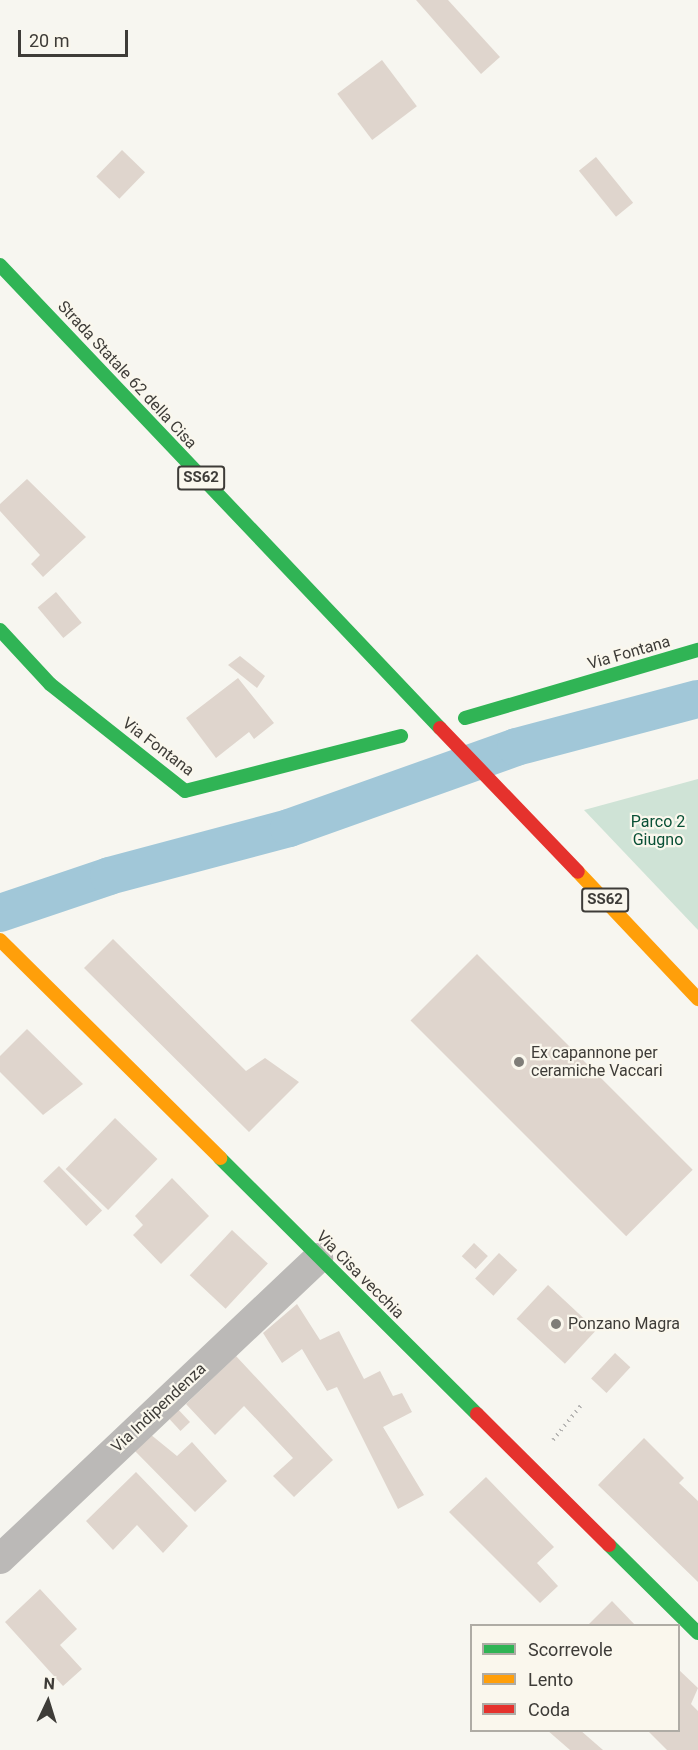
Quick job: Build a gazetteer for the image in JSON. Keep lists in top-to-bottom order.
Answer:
{
  "streets": {
    "street": [
      "Strada Statale 62 della Cisa",
      "SS62",
      "Via Fontana",
      "Via Cisa vecchia",
      "Via Indipendenza"
    ]
  },
  "crossings": [
    ["Via Cisa vecchia", "Via Indipendenza"]
  ],
  "parks": ["Parco 2 Giugno"],
  "places": ["Ex capannone per ceramiche Vaccari", "Ponzano Magra"],
  "legend": ["Scorrevole", "Lento", "Coda"],
  "scale_bar": "20 m",
  "north": "top"
}
